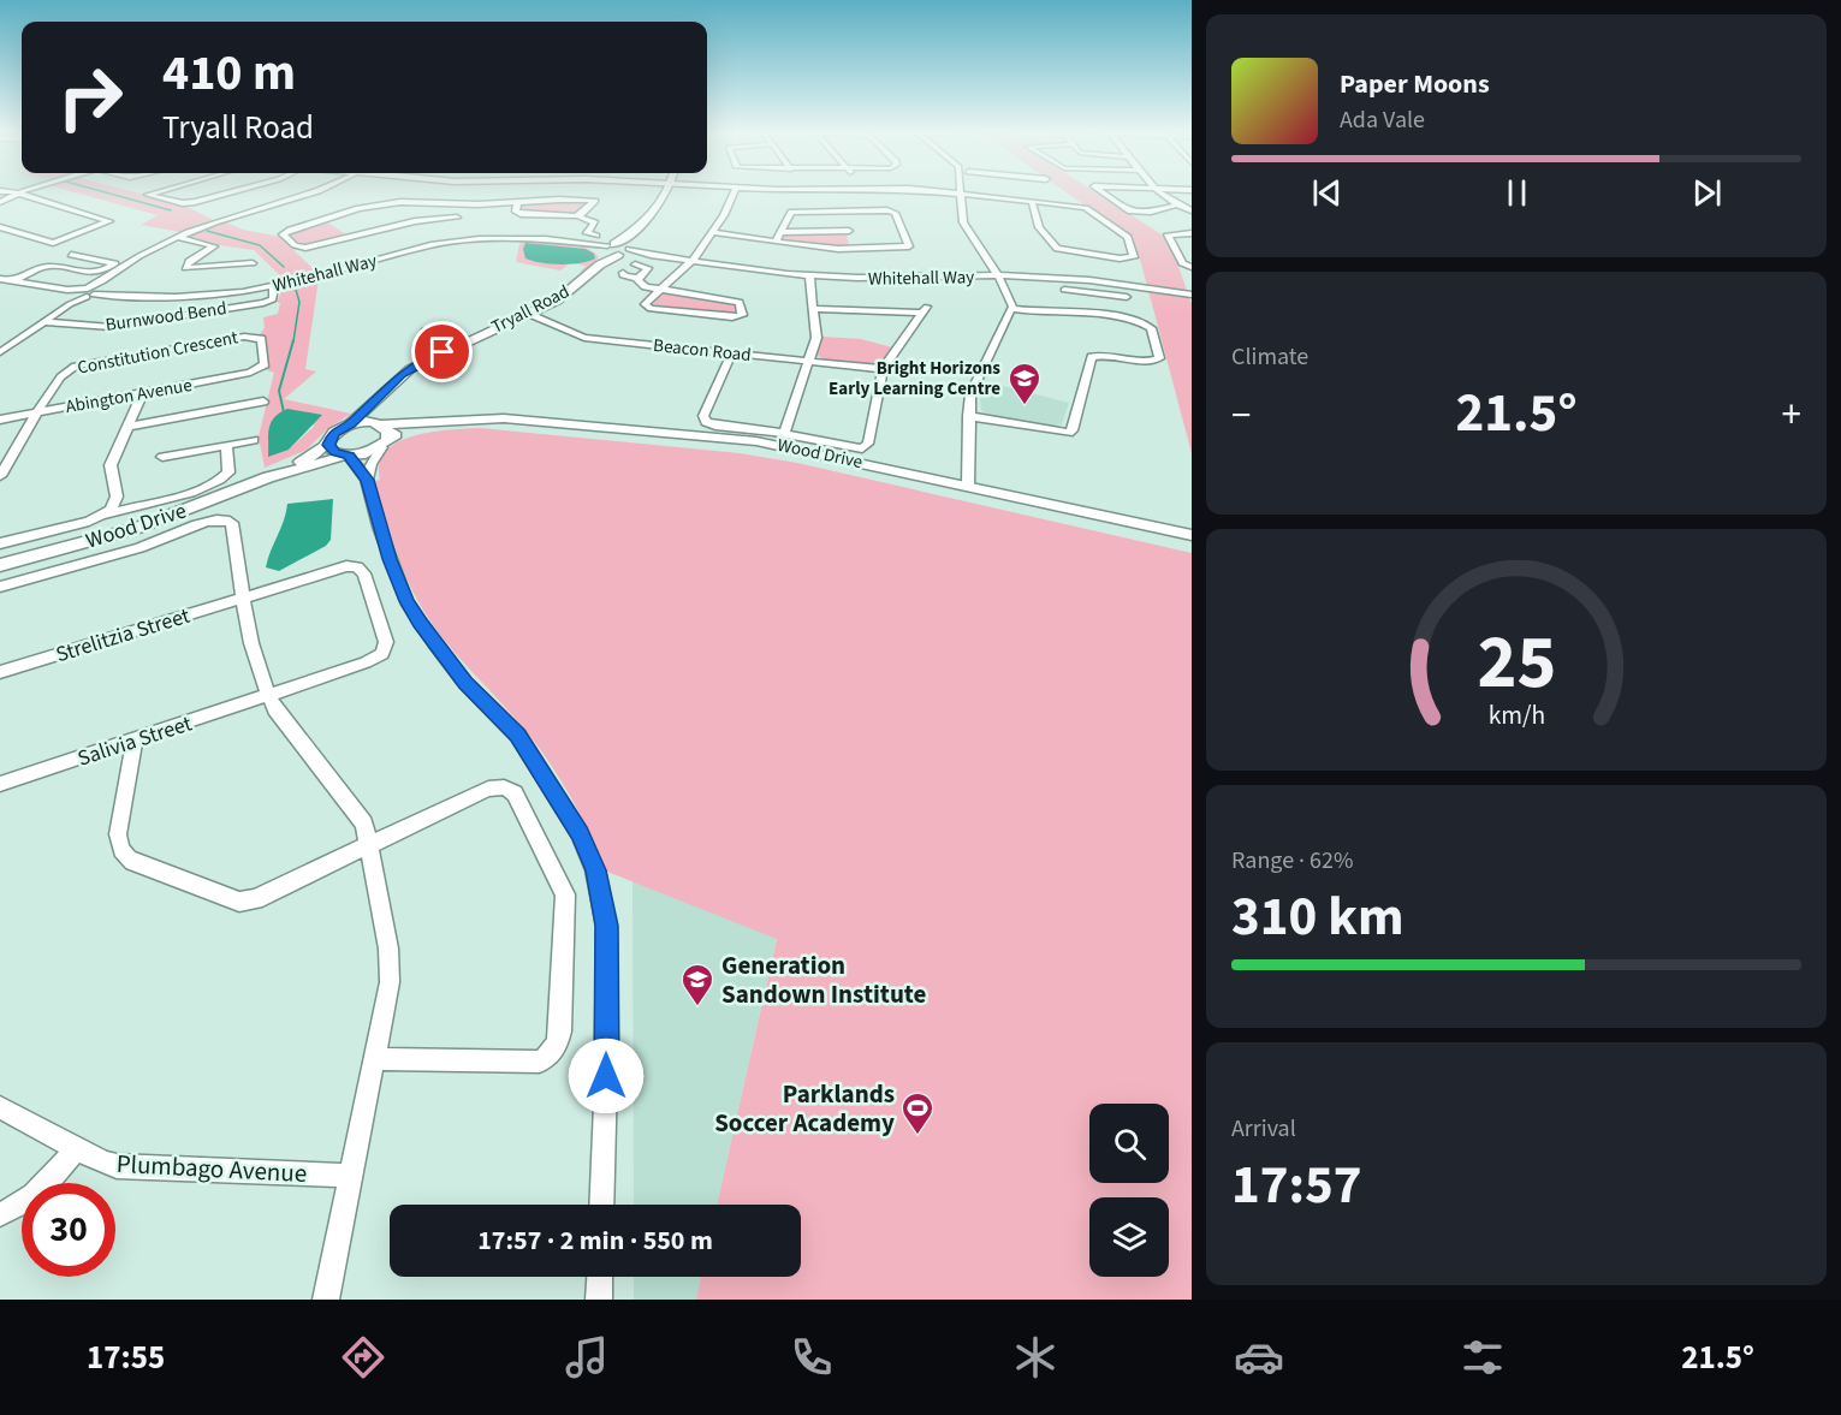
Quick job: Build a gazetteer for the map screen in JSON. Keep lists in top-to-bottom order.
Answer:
{
  "streets": {
    "street": [
      "Whitehall Way",
      "Tryall Road",
      "Burnwood Bend",
      "Beacon Road",
      "Constitution Crescent",
      "Abington Avenue",
      "Wood Drive",
      "Strelitzia Street",
      "Salivia Street",
      "Plumbago Avenue"
    ]
  },
  "crossings": [
    ["Whitehall Way", "Tryall Road"],
    ["Whitehall Way", "Burnwood Bend"],
    ["Tryall Road", "Beacon Road"],
    ["Tryall Road", "Wood Drive"],
    ["Constitution Crescent", "Abington Avenue"],
    ["Strelitzia Street", "Salivia Street"]
  ],
  "places": {
    "school or university": ["Bright Horizons Early Learning Centre", "Generation Sandown Institute"],
    "sports": ["Parklands Soccer Academy"]
  },
  "page": {
    "turn": ["410 m", "Tryall Road"],
    "song": ["Paper Moons", "Ada Vale"],
    "tile": [
      "Climate",
      ["Range · 62%", "310 km"],
      ["Arrival", "17:57"]
    ],
    "heat": ["−", "21.5°", "+"],
    "limit": "30",
    "trip": "17:57 · 2 min · 550 m",
    "tabs": ["17:55", "21.5°"],
    "gauge": ["25", "km/h"]
  }
}
